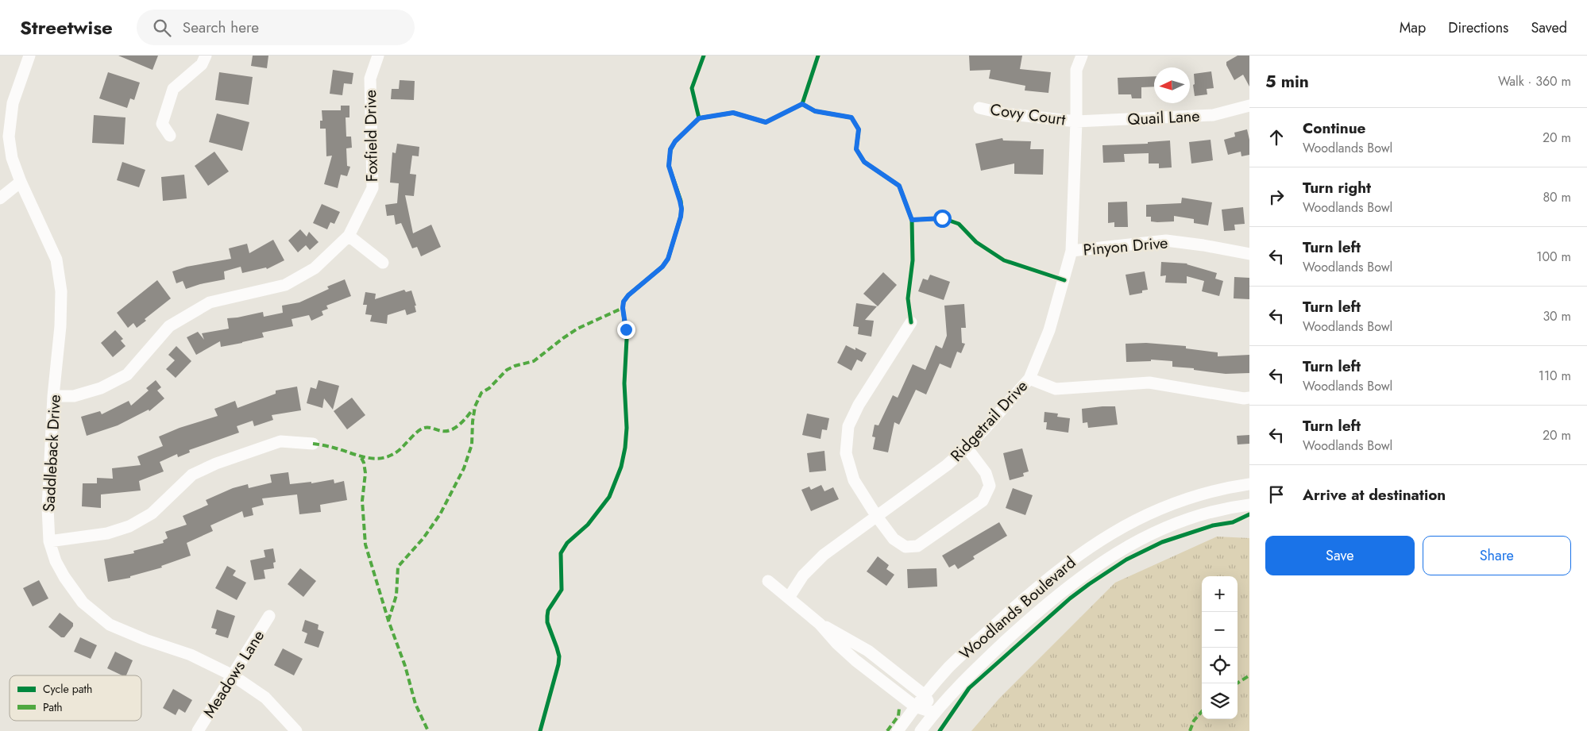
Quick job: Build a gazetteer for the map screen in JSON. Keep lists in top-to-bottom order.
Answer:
{
  "streets": {
    "street": [
      "Covy Court",
      "Quail Lane",
      "Foxfield Drive",
      "Pinyon Drive",
      "Ridgetrail Drive",
      "Saddleback Drive",
      "Woodlands Boulevard",
      "Meadows Lane"
    ]
  },
  "crossings": [
    ["Covy Court", "Quail Lane"],
    ["Covy Court", "Ridgetrail Drive"],
    ["Quail Lane", "Ridgetrail Drive"],
    ["Foxfield Drive", "Saddleback Drive"],
    ["Pinyon Drive", "Ridgetrail Drive"],
    ["Saddleback Drive", "Meadows Lane"]
  ],
  "legend": ["Cycle path", "Path"],
  "north": "left",
  "page": {
    "header": "Streetwise",
    "search": "Search here",
    "nav": ["Map", "Directions", "Saved"],
    "heading": ["5 min", "Walk · 360 m"],
    "list": [
      ["Continue", "Woodlands Bowl", "20 m"],
      ["Turn right", "Woodlands Bowl", "80 m"],
      ["Turn left", "Woodlands Bowl", "100 m"],
      ["Turn left", "Woodlands Bowl", "30 m"],
      ["Turn left", "Woodlands Bowl", "110 m"],
      ["Turn left", "Woodlands Bowl", "20 m"],
      "Arrive at destination"
    ],
    "buttons": ["Save", "Share"],
    "map_buttons": ["+", "−"]
  }
}
